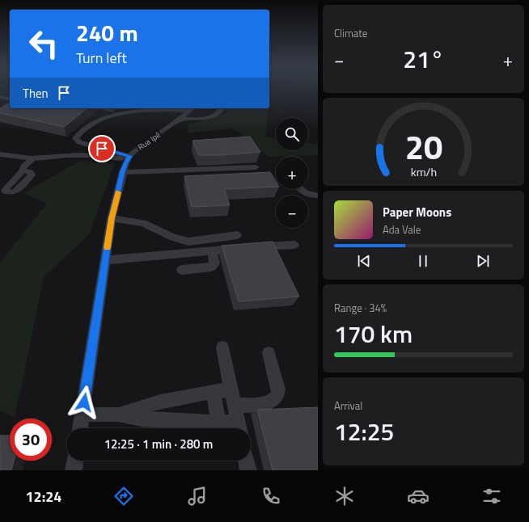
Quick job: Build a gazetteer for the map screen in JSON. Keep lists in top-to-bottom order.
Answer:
{
  "streets": {
    "street": ["Rua Ipê"]
  },
  "page": {
    "tile": [
      "Climate",
      ["Range · 34%", "170 km"],
      ["Arrival", "12:25"]
    ],
    "turn": ["240 m", "Turn left"],
    "heat": ["−", "21°", "+"],
    "then": "Then",
    "map_buttons": ["+", "−"],
    "song": ["Paper Moons", "Ada Vale"],
    "limit": "30",
    "trip": "12:25 · 1 min · 280 m",
    "tabs": "12:24",
    "gauge": ["20", "km/h"]
  }
}
